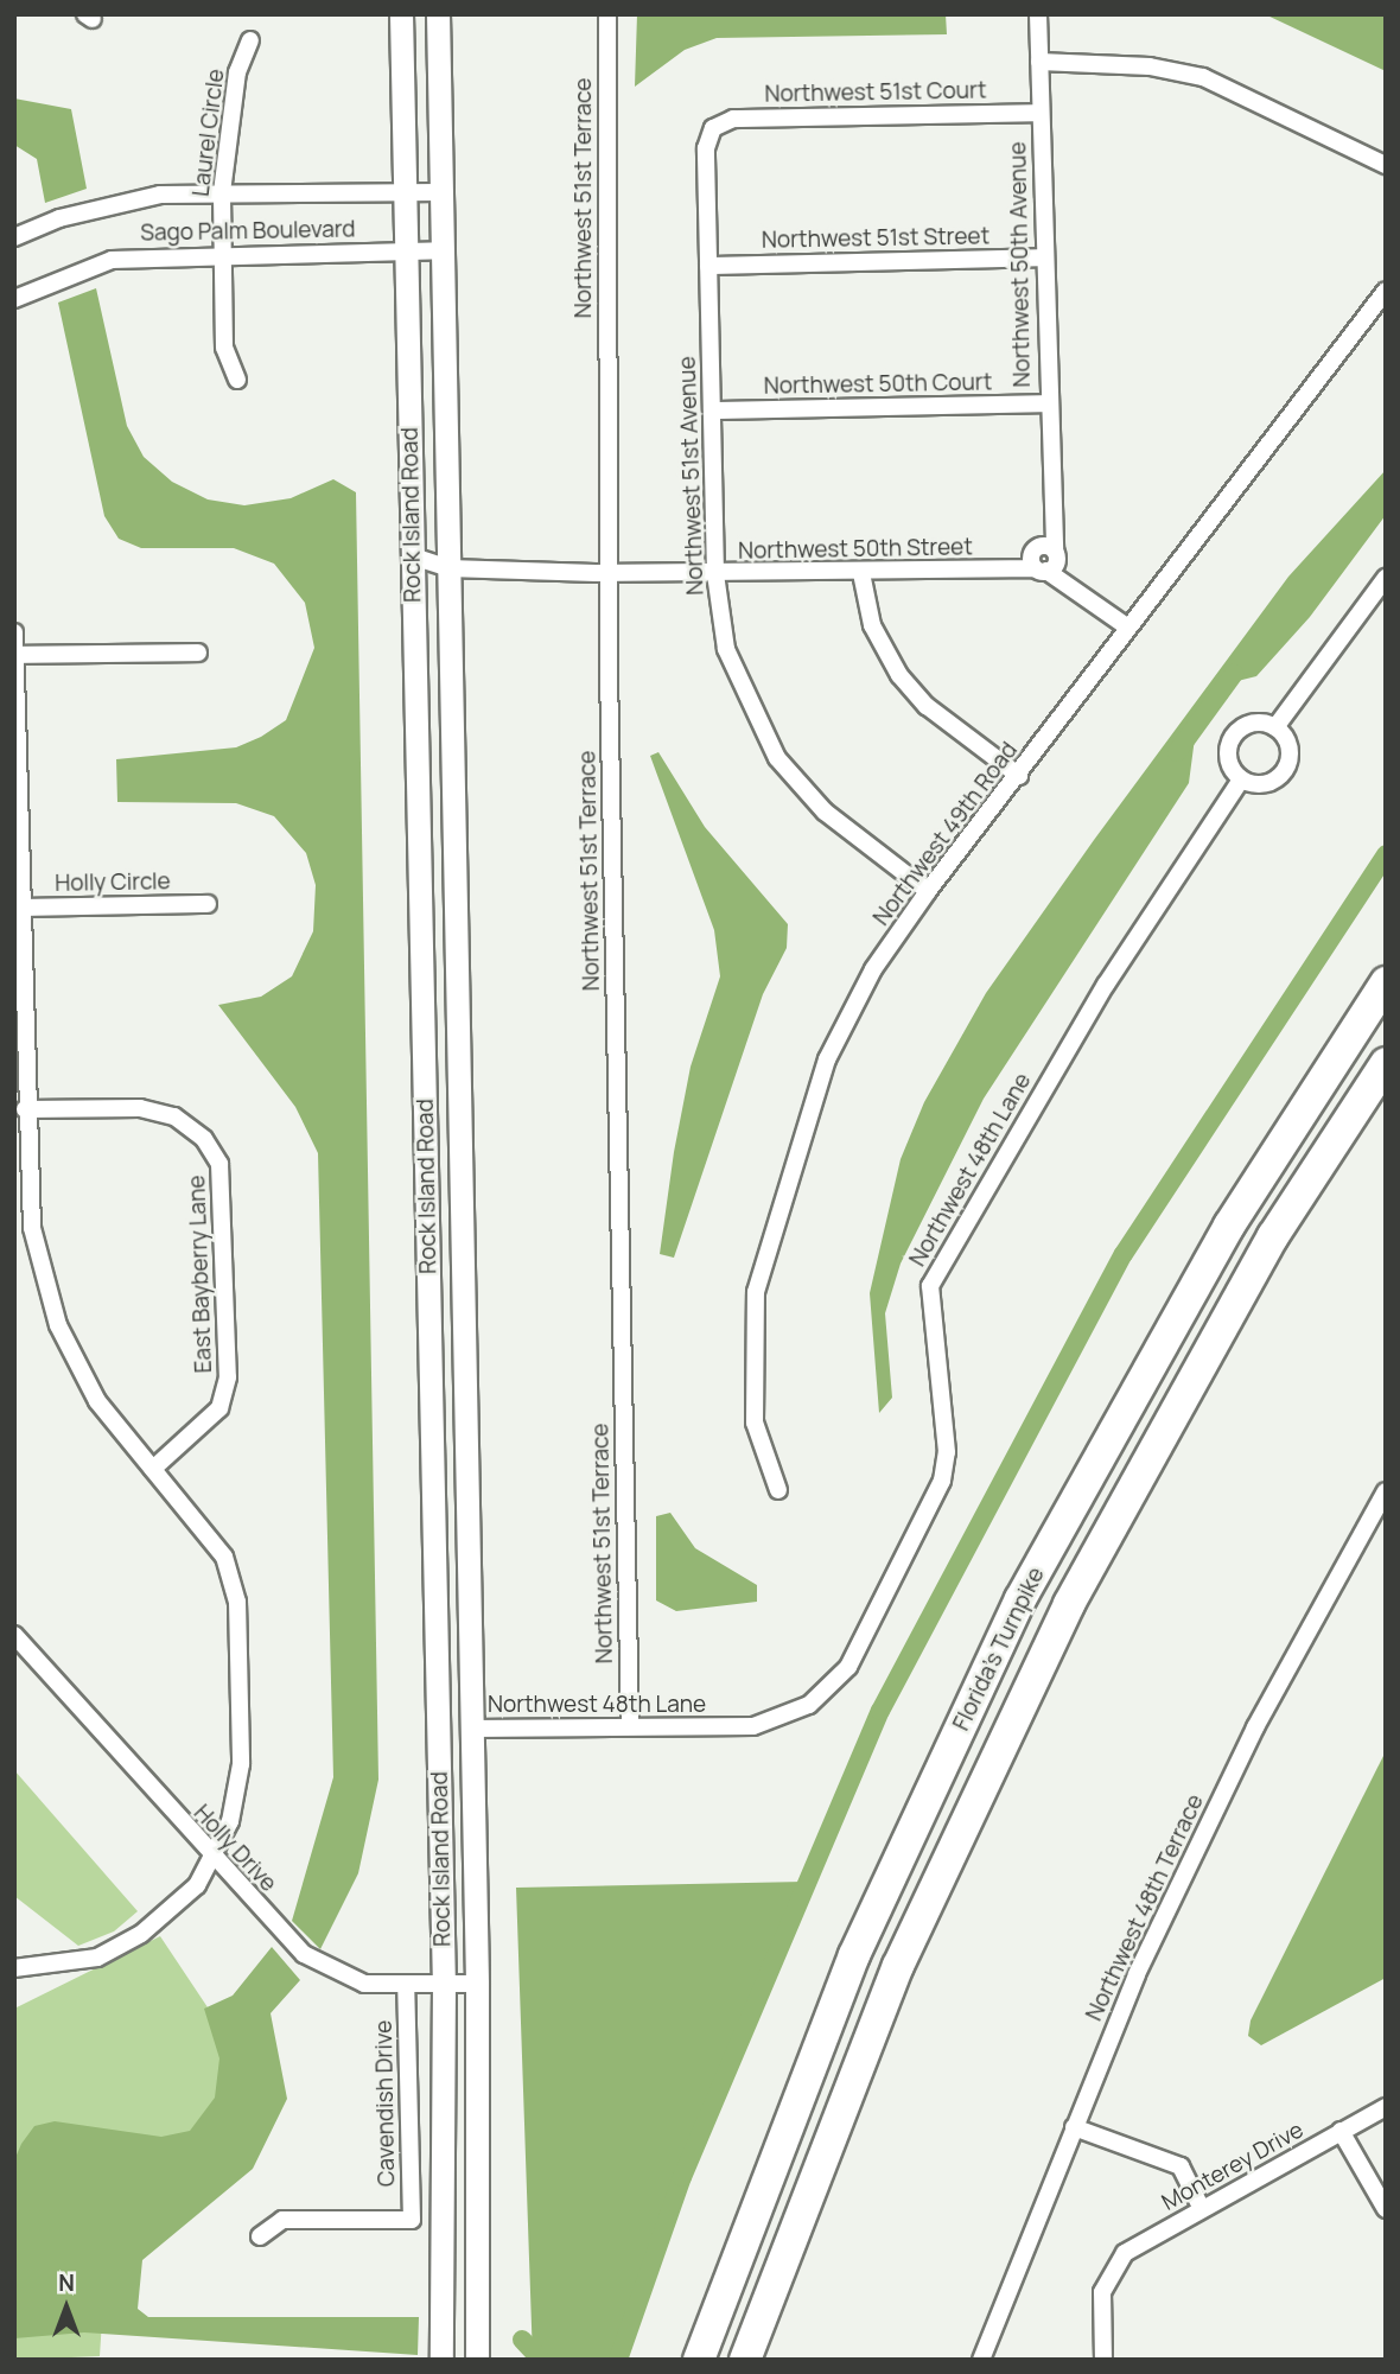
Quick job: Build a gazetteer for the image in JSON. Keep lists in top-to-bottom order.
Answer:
{
  "streets": {
    "highway": ["Florida's Turnpike"],
    "main road": ["Rock Island Road"],
    "street": [
      "Northwest 51st Court",
      "Laurel Circle",
      "Northwest 51st Terrace",
      "Sago Palm Boulevard",
      "Northwest 51st Street",
      "Northwest 50th Avenue",
      "Northwest 50th Court",
      "Northwest 51st Avenue",
      "Northwest 50th Street",
      "Northwest 49th Road",
      "Holly Circle",
      "Northwest 48th Lane",
      "East Bayberry Lane",
      "Holly Drive",
      "Northwest 48th Terrace",
      "Cavendish Drive",
      "Monterey Drive"
    ]
  },
  "crossings": [
    ["Northwest 51st Court", "Northwest 50th Avenue"],
    ["Northwest 51st Court", "Northwest 51st Avenue"],
    ["Laurel Circle", "Sago Palm Boulevard"],
    ["Northwest 51st Terrace", "Northwest 50th Street"],
    ["Northwest 51st Terrace", "Northwest 48th Lane"],
    ["Sago Palm Boulevard", "Rock Island Road"],
    ["Northwest 51st Street", "Northwest 50th Avenue"],
    ["Northwest 51st Street", "Northwest 51st Avenue"],
    ["Northwest 50th Avenue", "Northwest 50th Court"],
    ["Northwest 50th Avenue", "Northwest 50th Street"],
    ["Northwest 50th Court", "Northwest 51st Avenue"],
    ["Northwest 51st Avenue", "Northwest 50th Street"],
    ["Northwest 51st Avenue", "Northwest 49th Road"],
    ["Rock Island Road", "Northwest 50th Street"],
    ["Rock Island Road", "Northwest 48th Lane"],
    ["Rock Island Road", "Holly Drive"],
    ["Holly Drive", "Cavendish Drive"]
  ],
  "north": "top"
}
